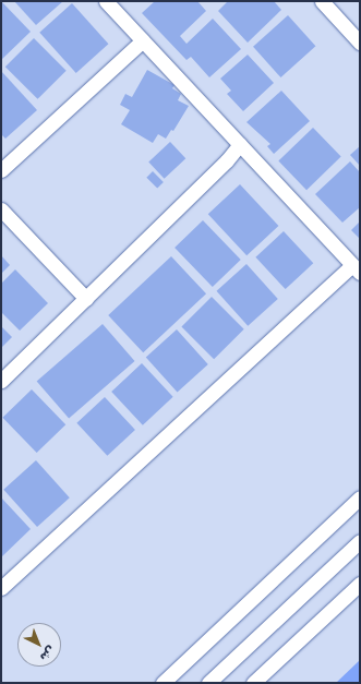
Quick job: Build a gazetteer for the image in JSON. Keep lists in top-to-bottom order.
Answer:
{
  "north": "bottom right"
}
